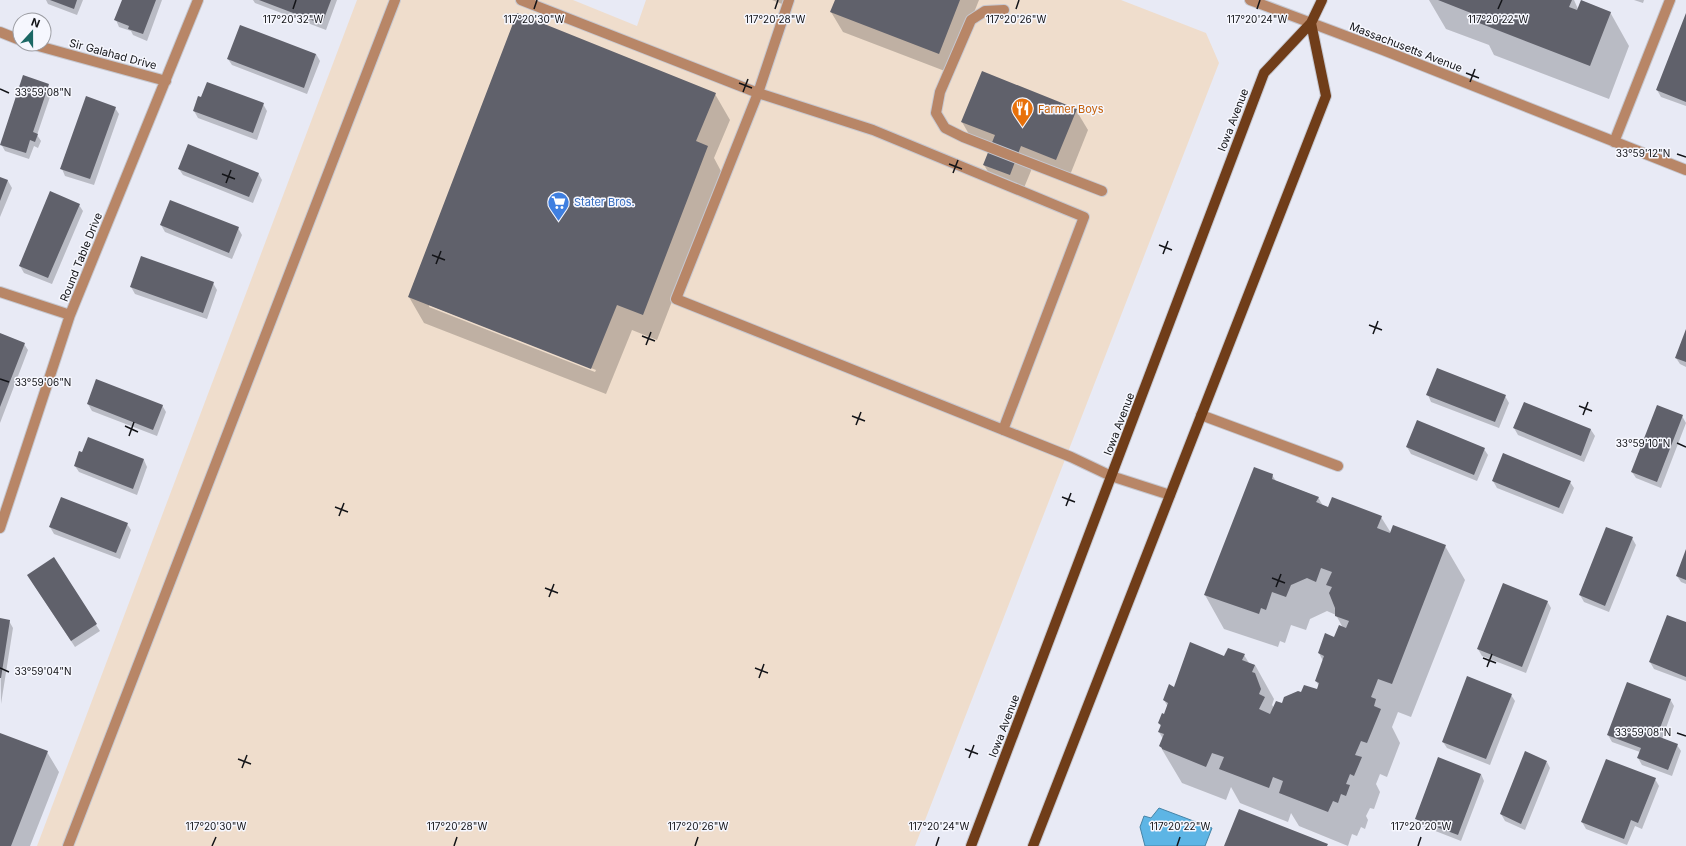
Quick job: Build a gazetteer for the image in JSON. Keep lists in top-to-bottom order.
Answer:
{
  "streets": {
    "main road": ["Iowa Avenue"],
    "street": ["Massachusetts Avenue", "Sir Galahad Drive", "Round Table Drive"]
  },
  "crossings": [
    ["Massachusetts Avenue", "Iowa Avenue"],
    ["Sir Galahad Drive", "Round Table Drive"]
  ],
  "places": {
    "restaurant": ["Farmer Boys"],
    "supermarket": ["Stater Bros."]
  },
  "north": "top",
  "coordinates": [
    "117°20'32\"W",
    "117°20'30\"W",
    "117°20'28\"W",
    "117°20'26\"W",
    "117°20'24\"W",
    "117°20'22\"W",
    "33°59'08\"N",
    "33°59'12\"N",
    "33°59'06\"N",
    "33°59'10\"N",
    "33°59'04\"N",
    "117°20'20\"W"
  ]
}
